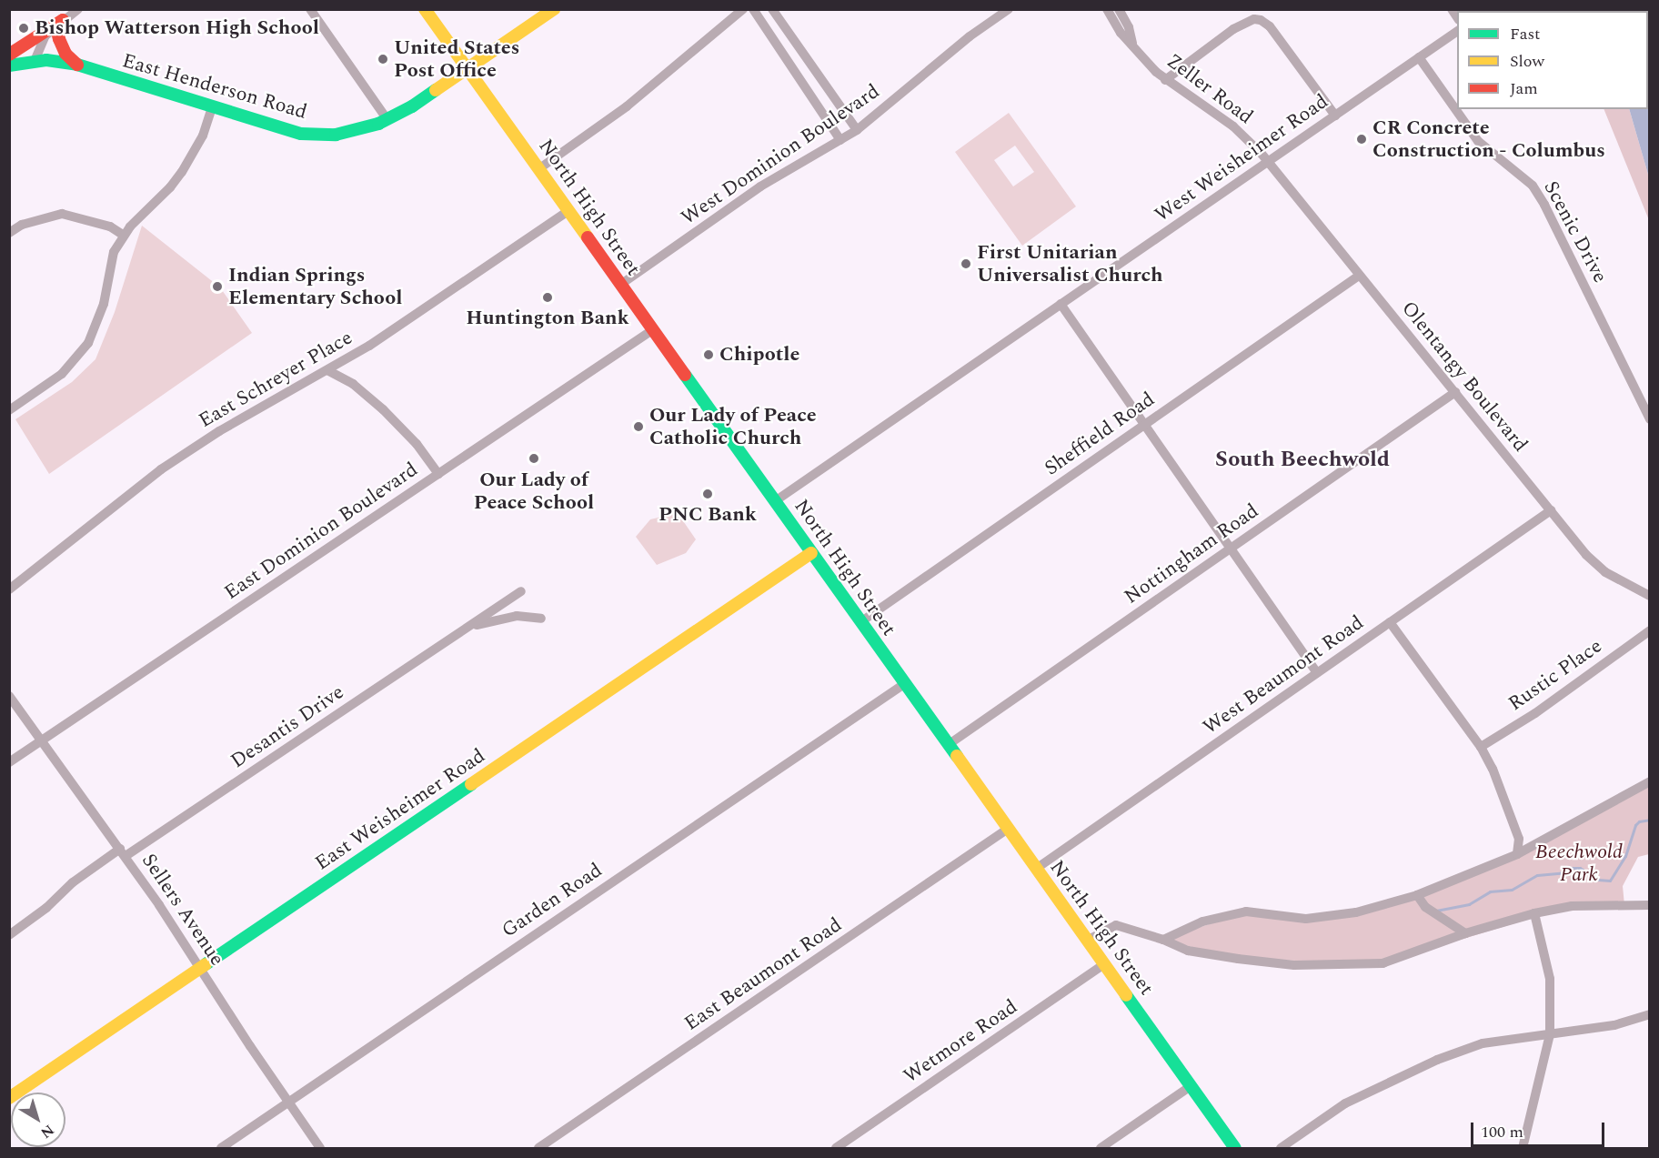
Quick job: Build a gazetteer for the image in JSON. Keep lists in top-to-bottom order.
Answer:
{
  "streets": {
    "main road": ["East Henderson Road", "North High Street", "East Weisheimer Road"],
    "street": [
      "Zeller Road",
      "West Dominion Boulevard",
      "West Weisheimer Road",
      "Scenic Drive",
      "Olentangy Boulevard",
      "East Schreyer Place",
      "Sheffield Road",
      "East Dominion Boulevard",
      "Nottingham Road",
      "West Beaumont Road",
      "Rustic Place",
      "Desantis Drive",
      "Garden Road",
      "Sellers Avenue",
      "East Beaumont Road",
      "Wetmore Road"
    ]
  },
  "crossings": [
    ["East Henderson Road", "North High Street"],
    ["Zeller Road", "West Weisheimer Road"],
    ["Zeller Road", "Olentangy Boulevard"],
    ["West Dominion Boulevard", "North High Street"],
    ["West Weisheimer Road", "North High Street"],
    ["West Weisheimer Road", "Scenic Drive"],
    ["West Weisheimer Road", "Olentangy Boulevard"],
    ["North High Street", "East Schreyer Place"],
    ["North High Street", "Sheffield Road"],
    ["North High Street", "East Dominion Boulevard"],
    ["North High Street", "Nottingham Road"],
    ["North High Street", "West Beaumont Road"],
    ["North High Street", "East Weisheimer Road"],
    ["North High Street", "Garden Road"],
    ["North High Street", "East Beaumont Road"],
    ["North High Street", "Wetmore Road"],
    ["Olentangy Boulevard", "Sheffield Road"],
    ["Olentangy Boulevard", "Nottingham Road"],
    ["Olentangy Boulevard", "West Beaumont Road"],
    ["East Dominion Boulevard", "Sellers Avenue"],
    ["Desantis Drive", "Sellers Avenue"],
    ["East Weisheimer Road", "Sellers Avenue"],
    ["Garden Road", "Sellers Avenue"]
  ],
  "districts": ["South Beechwold"],
  "parks": ["Beechwold Park"],
  "places": [
    "Bishop Watterson High School",
    "United States Post Office",
    "CR Concrete Construction - Columbus",
    "First Unitarian Universalist Church",
    "Indian Springs Elementary School",
    "Huntington Bank",
    "Chipotle",
    "Our Lady of Peace Catholic Church",
    "Our Lady of Peace School",
    "PNC Bank"
  ],
  "legend": ["Fast", "Slow", "Jam"],
  "scale_bar": "100 m",
  "north": "bottom right"
}
